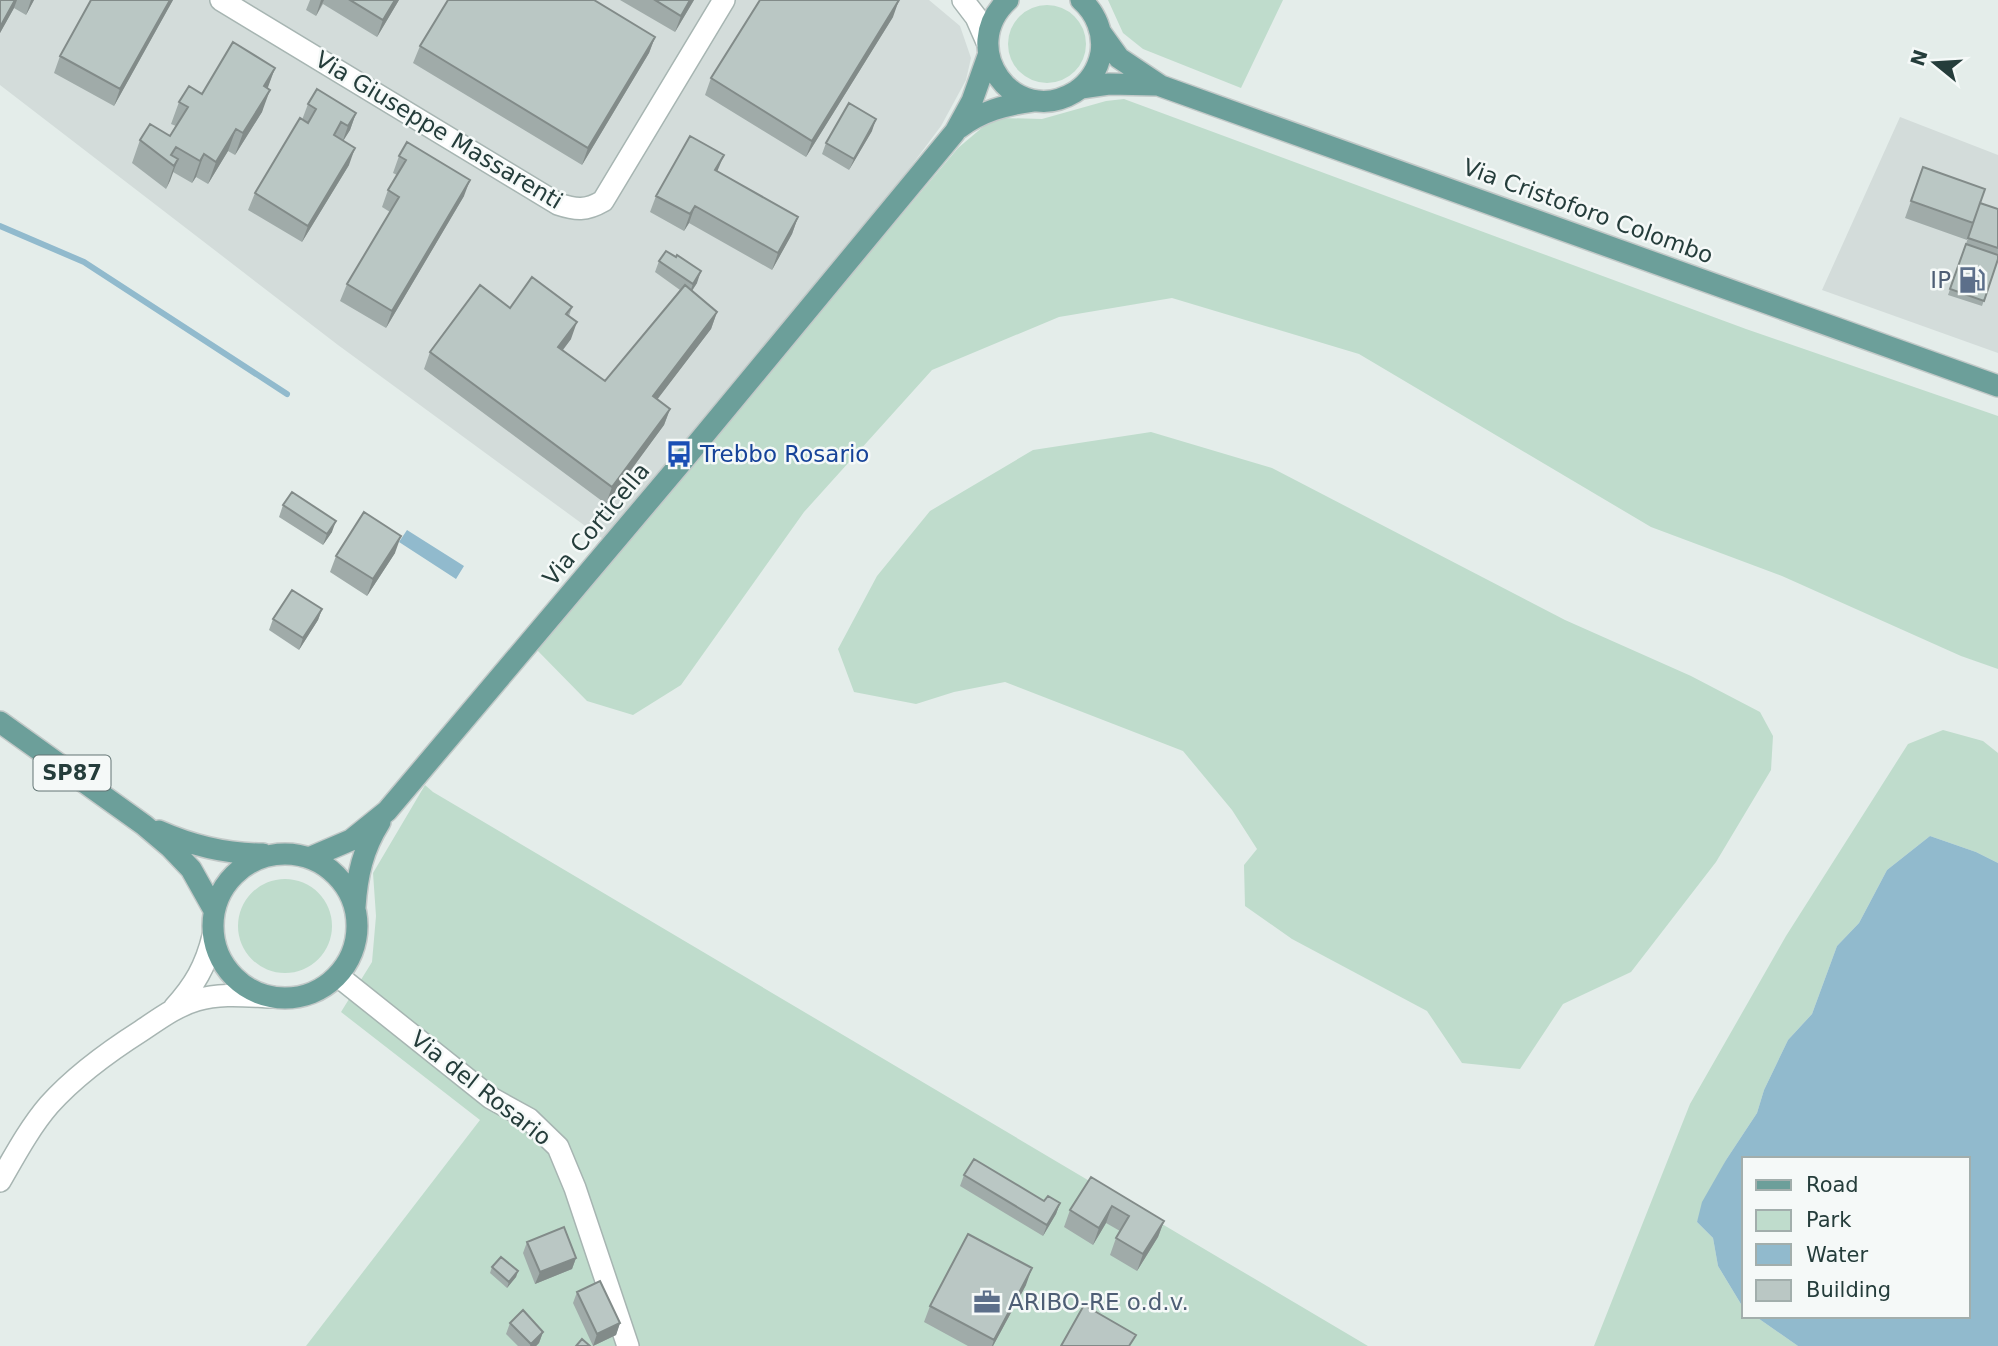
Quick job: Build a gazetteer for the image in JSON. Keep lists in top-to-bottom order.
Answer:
{
  "streets": {
    "main road": ["Via Cristoforo Colombo", "Via Corticella", "SP87"],
    "street": ["Via Giuseppe Massarenti", "Via del Rosario"]
  },
  "crossings": [
    ["Via Cristoforo Colombo", "Via Corticella"],
    ["Via Corticella", "SP87"],
    ["Via Corticella", "Via del Rosario"],
    ["SP87", "Via del Rosario"]
  ],
  "places": {
    "fuel station": ["IP"],
    "bus stop": ["Trebbo Rosario"],
    "office": ["ARIBO-RE o.d.v."]
  },
  "legend": [
    "Road",
    "Park",
    "Water",
    "Building"
  ],
  "north": "left"
}
